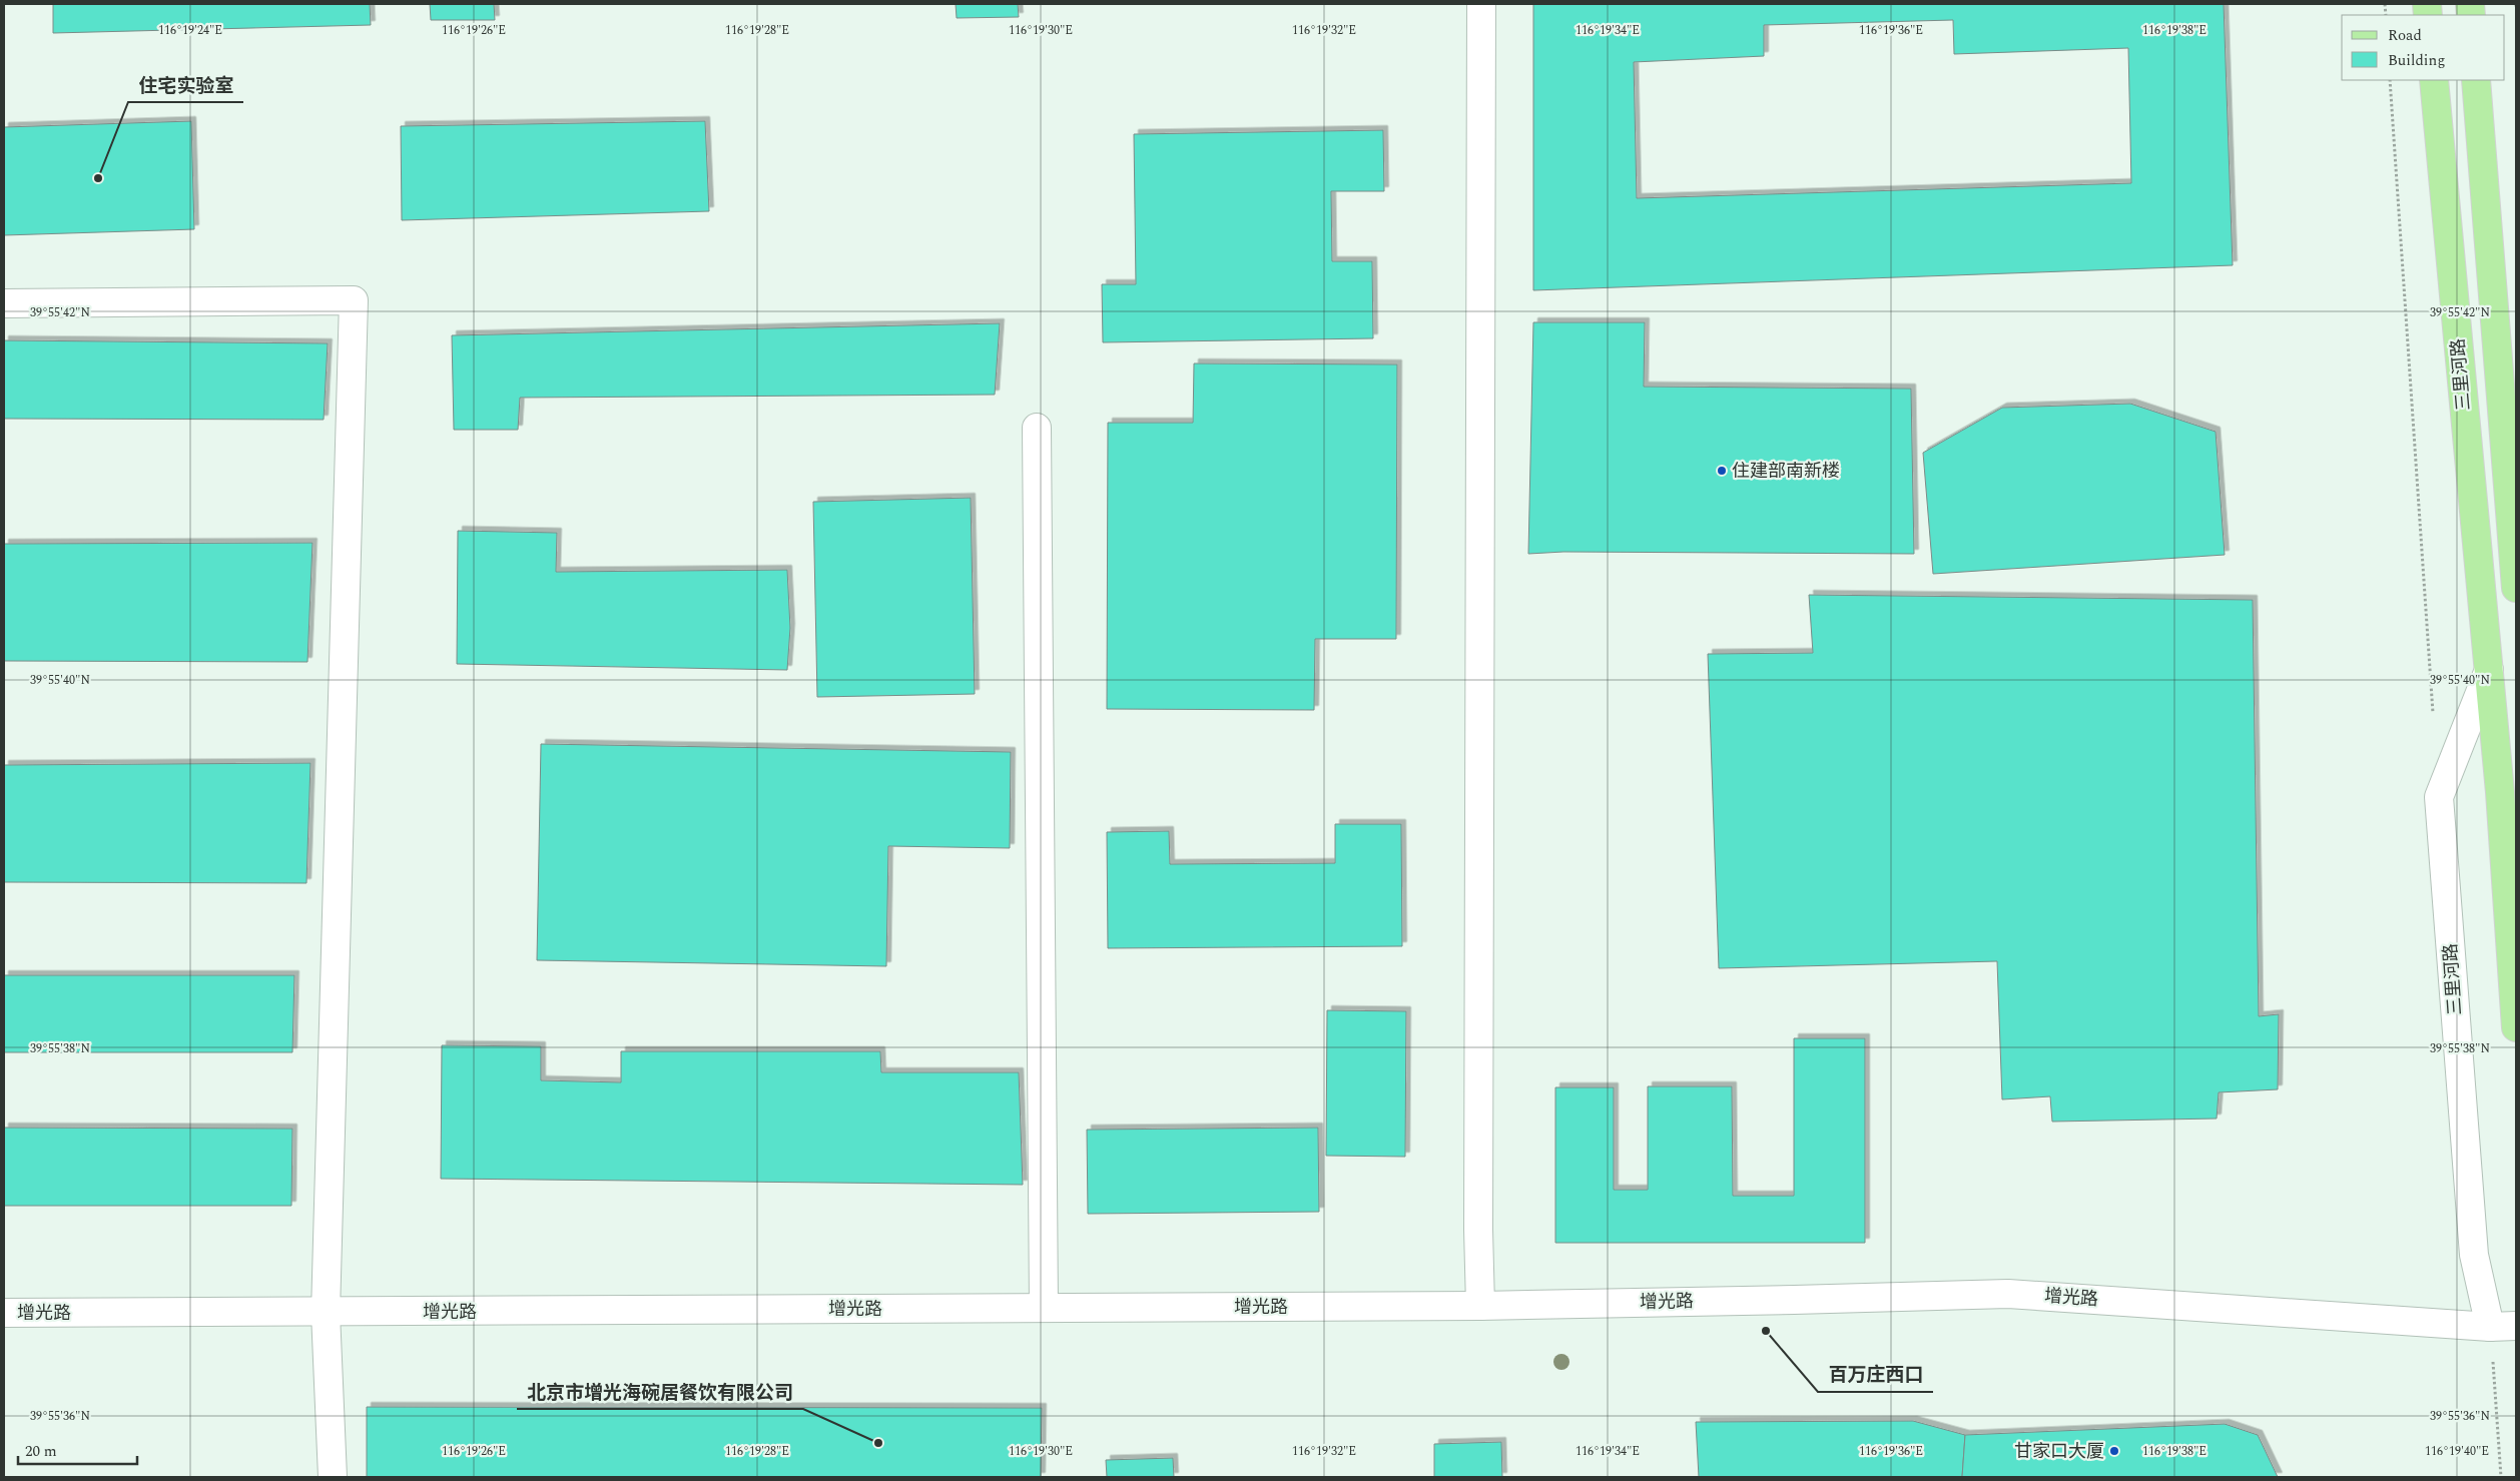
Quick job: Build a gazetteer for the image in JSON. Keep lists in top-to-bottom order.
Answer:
{
  "streets": {
    "main road": ["三里河路"],
    "street": ["增光路"]
  },
  "crossings": [
    ["三里河路", "增光路"]
  ],
  "places": [
    "住宅实验室",
    "住建部南新楼",
    "百万庄西口",
    "北京市增光海碗居餐饮有限公司",
    "甘家口大厦"
  ],
  "legend": ["Road", "Building"],
  "scale_bar": "20 m",
  "coordinates": [
    "116°19'24\"E",
    "116°19'26\"E",
    "116°19'28\"E",
    "116°19'30\"E",
    "116°19'32\"E",
    "116°19'34\"E",
    "116°19'36\"E",
    "116°19'38\"E",
    "39°55'42\"N",
    "39°55'40\"N",
    "39°55'38\"N",
    "39°55'36\"N",
    "116°19'40\"E"
  ]
}
